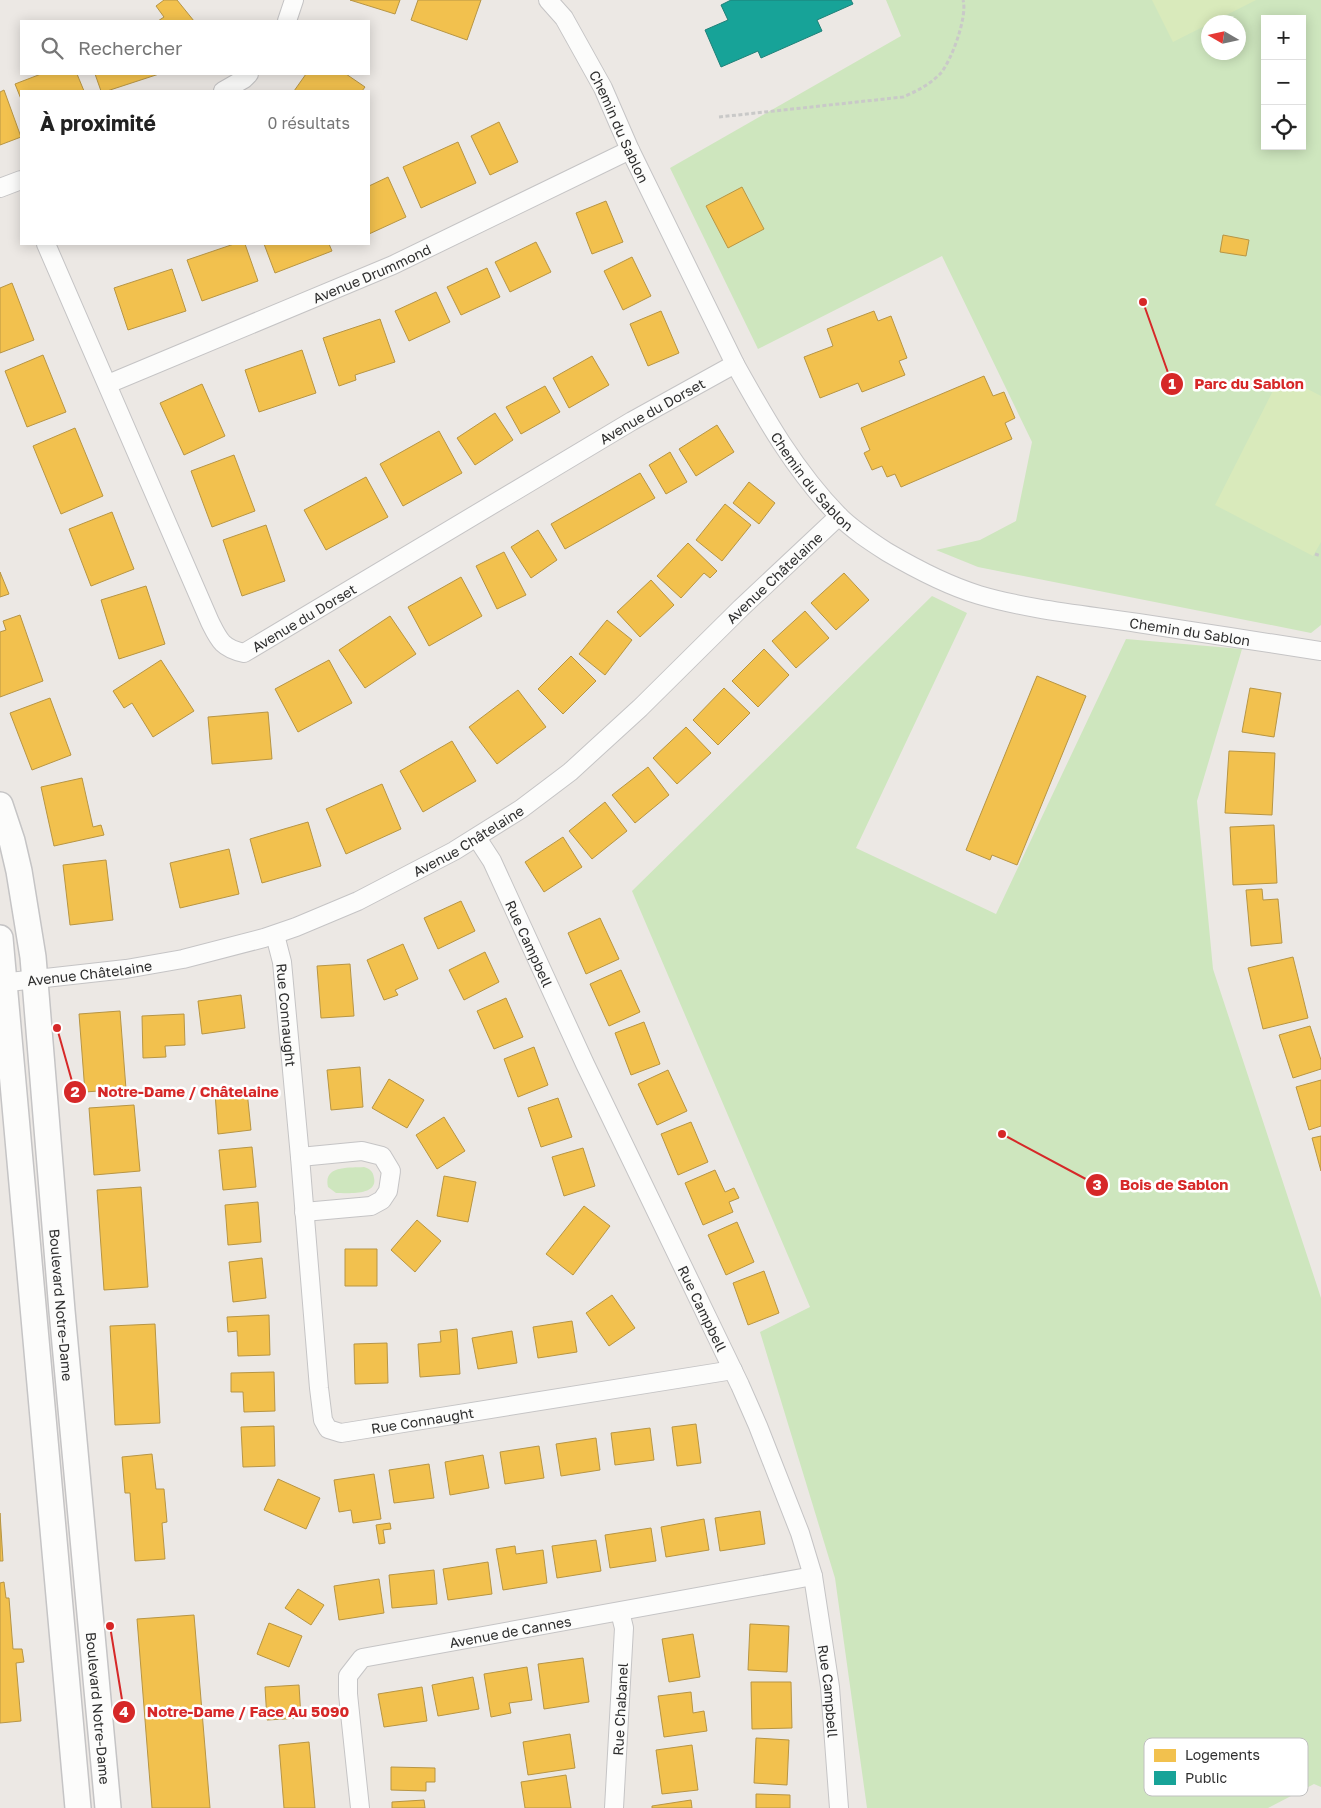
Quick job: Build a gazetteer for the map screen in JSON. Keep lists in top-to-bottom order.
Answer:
{
  "streets": {
    "street": [
      "Chemin du Sablon",
      "Avenue Drummond",
      "Avenue du Dorset",
      "Avenue Châtelaine",
      "Rue Campbell",
      "Rue Connaught",
      "Boulevard Notre-Dame",
      "Avenue de Cannes",
      "Rue Chabanel"
    ]
  },
  "crossings": [
    ["Chemin du Sablon", "Avenue Drummond"],
    ["Chemin du Sablon", "Avenue du Dorset"],
    ["Chemin du Sablon", "Avenue Châtelaine"],
    ["Avenue Drummond", "Avenue du Dorset"],
    ["Avenue Châtelaine", "Rue Campbell"],
    ["Avenue Châtelaine", "Rue Connaught"],
    ["Avenue Châtelaine", "Boulevard Notre-Dame"],
    ["Rue Campbell", "Rue Connaught"],
    ["Rue Campbell", "Avenue de Cannes"],
    ["Avenue de Cannes", "Rue Chabanel"]
  ],
  "places": [
    "Parc du Sablon",
    "Notre-Dame / Châtelaine",
    "Bois de Sablon",
    "Notre-Dame / Face Au 5090"
  ],
  "legend": ["Logements", "Public"],
  "north": "left",
  "page": {
    "map_buttons": ["+", "−"],
    "search": "Rechercher",
    "heading": ["À proximité", "0 résultats"]
  }
}
